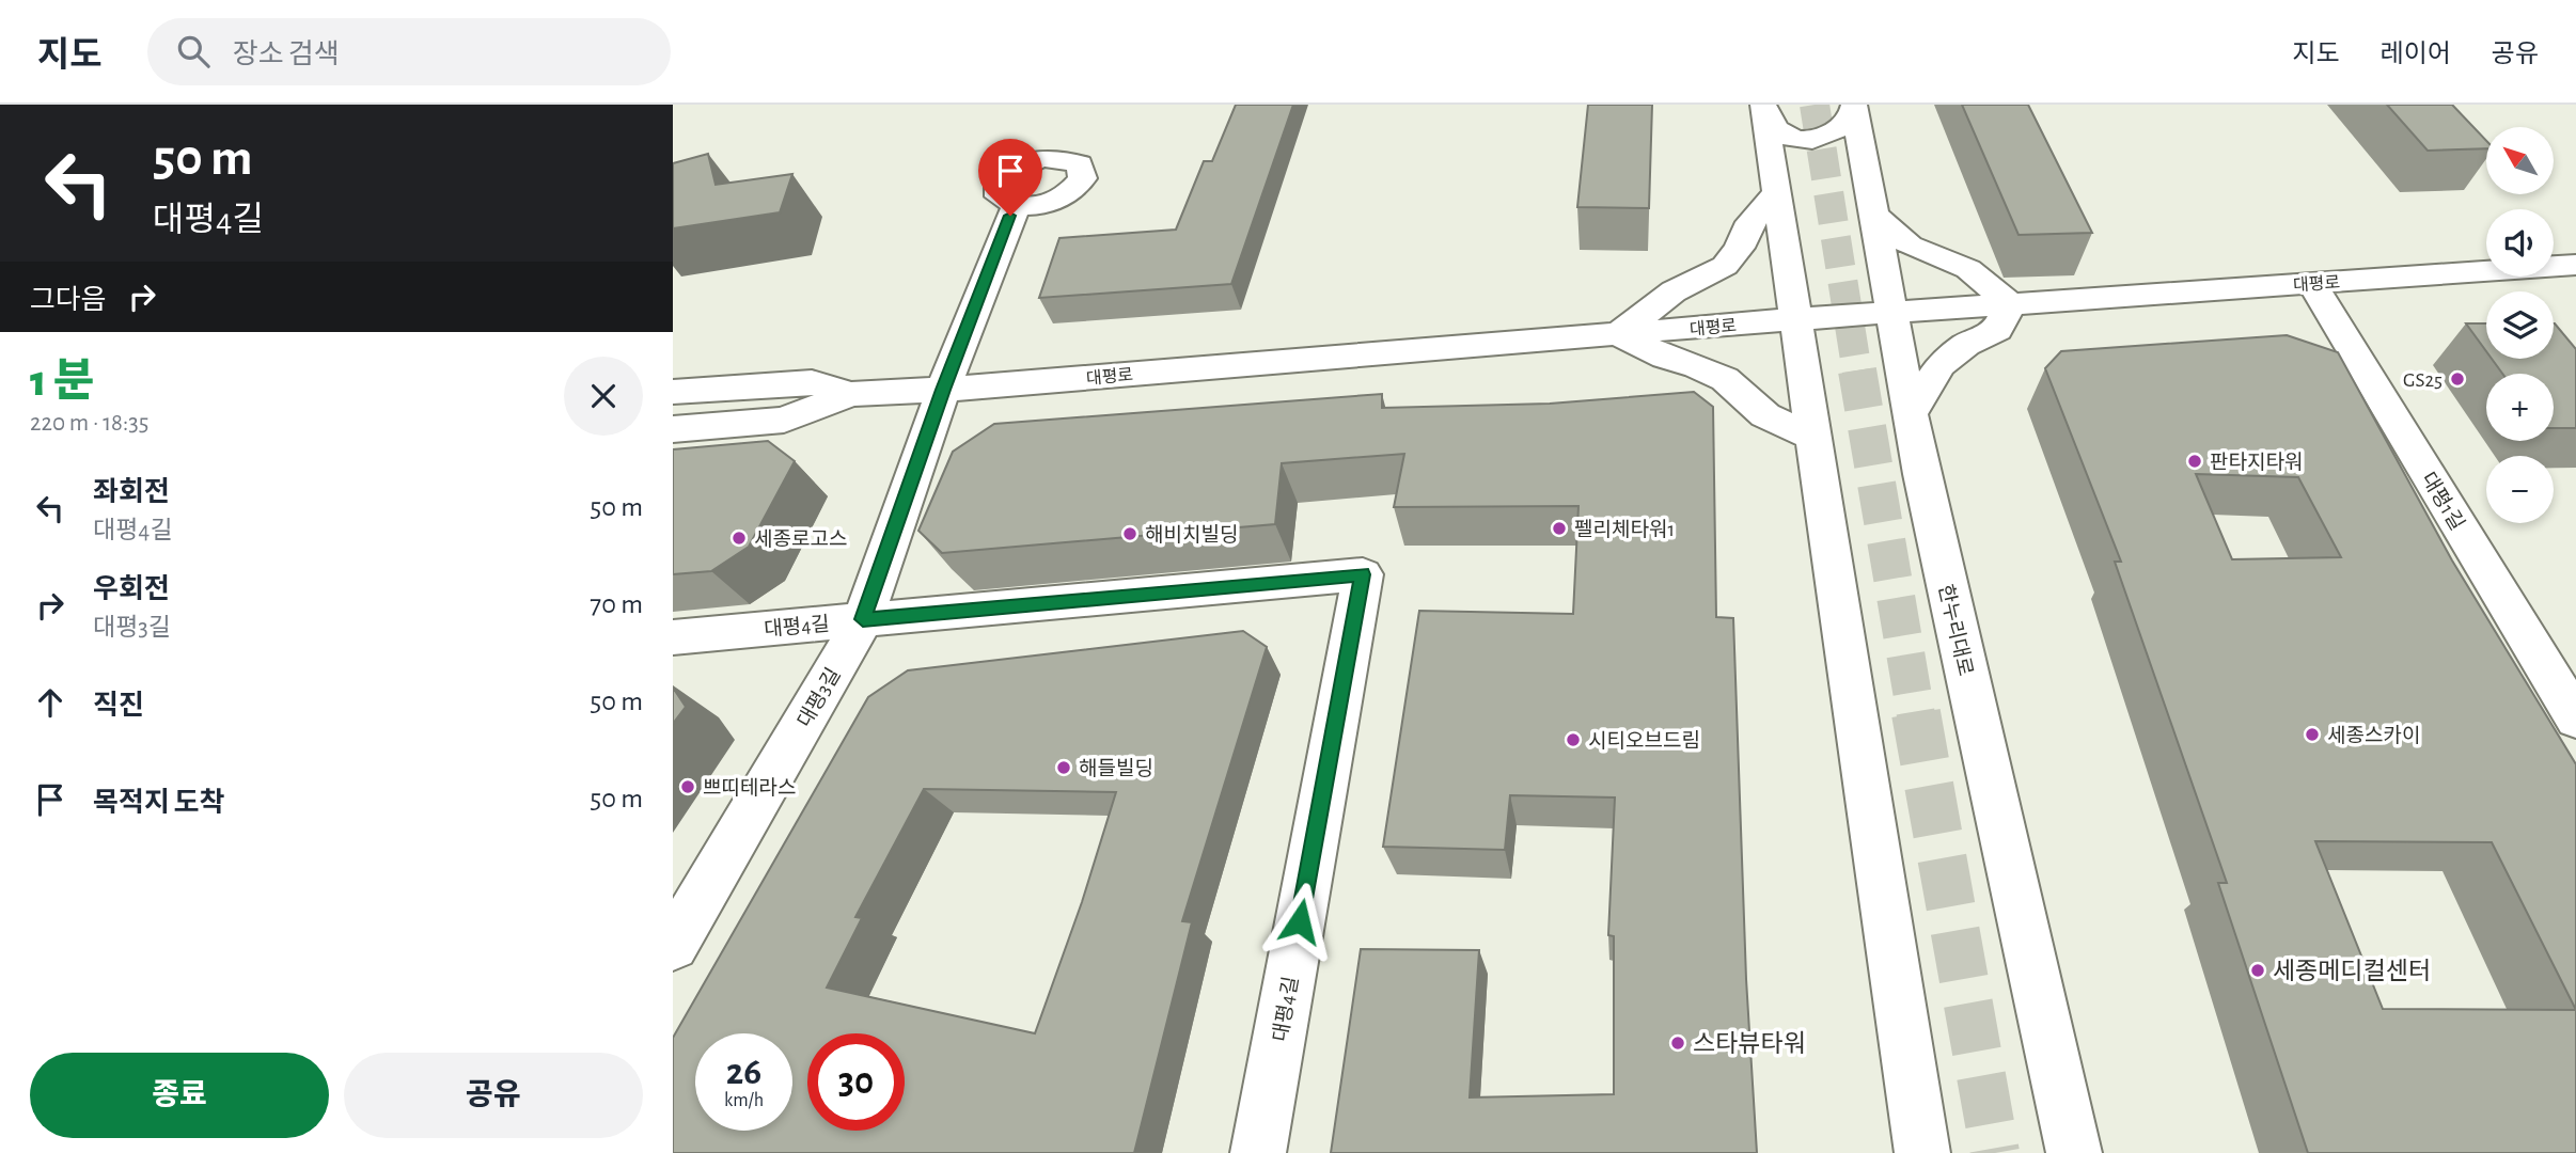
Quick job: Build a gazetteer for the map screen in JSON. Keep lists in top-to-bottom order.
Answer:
{
  "streets": {
    "street": [
      "대평로",
      "대평1길",
      "대평4길",
      "한누리대로",
      "대평3길"
    ]
  },
  "crossings": [
    ["대평로", "대평1길"],
    ["대평로", "한누리대로"],
    ["대평로", "대평3길"],
    ["대평4길", "대평3길"]
  ],
  "places": [
    "GS25",
    "판타지타워",
    "펠리체타워1",
    "해비치빌딩",
    "세종로고스",
    "세종스카이",
    "시티오브드림",
    "해들빌딩",
    "쁘띠테라스",
    "세종메디컬센터",
    "스타뷰타워"
  ],
  "north": "top left",
  "page": {
    "header": "지도",
    "search": "장소 검색",
    "nav": ["지도", "레이어", "공유"],
    "turn": ["50 m", "대평4길"],
    "map_buttons": ["+", "−"],
    "then": "그다음",
    "heading": ["1 분", "220 m · 18:35"],
    "list": [
      {
        "name": "좌회전",
        "note": "대평4길",
        "value": "50 m"
      },
      {
        "name": "우회전",
        "note": "대평3길",
        "value": "70 m"
      },
      {
        "name": "직진",
        "value": "50 m"
      },
      {
        "name": "목적지 도착",
        "value": "50 m"
      }
    ],
    "speed": "26 km/h",
    "limit": "30",
    "buttons": ["종료", "공유"]
  }
}
